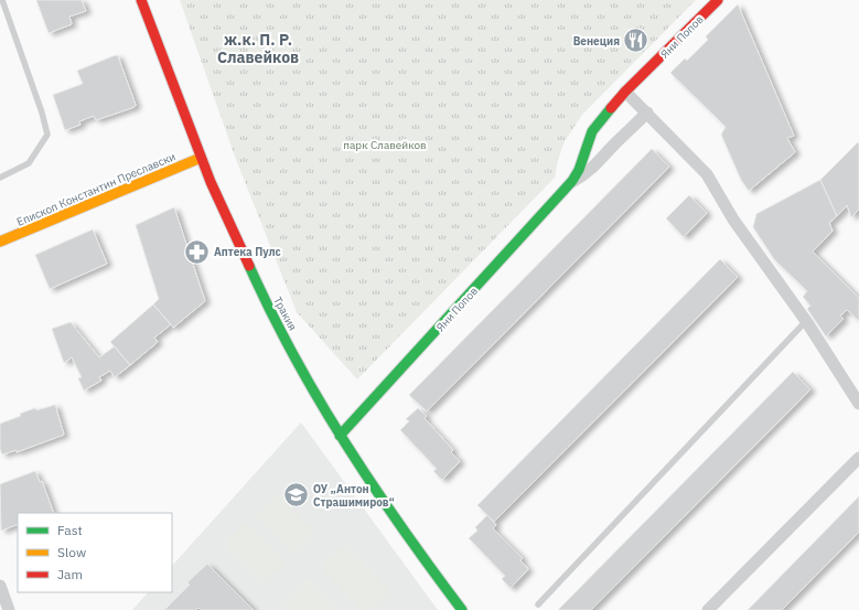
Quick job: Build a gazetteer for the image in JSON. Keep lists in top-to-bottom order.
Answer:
{
  "streets": {
    "street": ["Яни Попов", "Епископ Константин Преславски", "Тракия"]
  },
  "crossings": [
    ["Яни Попов", "Тракия"],
    ["Епископ Константин Преславски", "Тракия"]
  ],
  "districts": ["ж.к. П. Р. Славейков"],
  "parks": ["парк Славейков"],
  "places": {
    "restaurant": ["Венеция"],
    "pharmacy": ["Аптека Пулс"],
    "school or university": ["ОУ „Антон Страшимиров“"]
  },
  "legend": ["Fast", "Slow", "Jam"]
}
